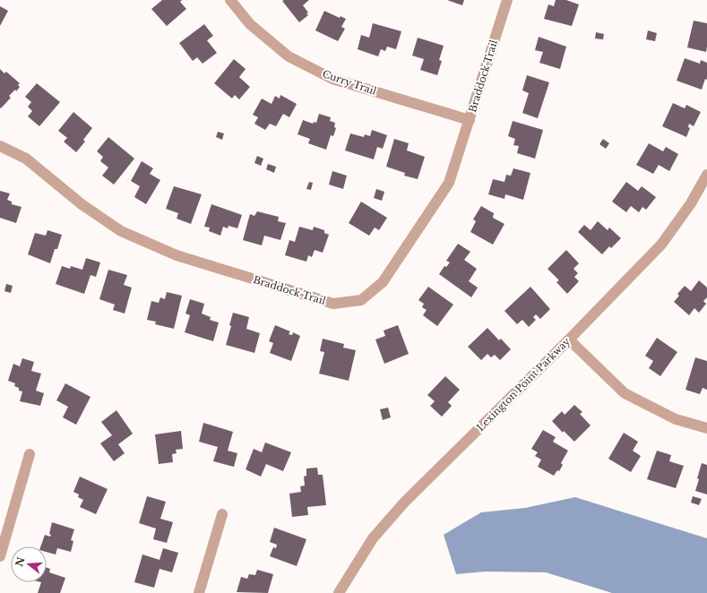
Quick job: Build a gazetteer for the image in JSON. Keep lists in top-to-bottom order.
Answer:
{
  "streets": {
    "street": ["Braddock Trail", "Curry Trail", "Lexington Point Parkway"]
  },
  "crossings": [
    ["Braddock Trail", "Curry Trail"]
  ],
  "north": "left"
}
